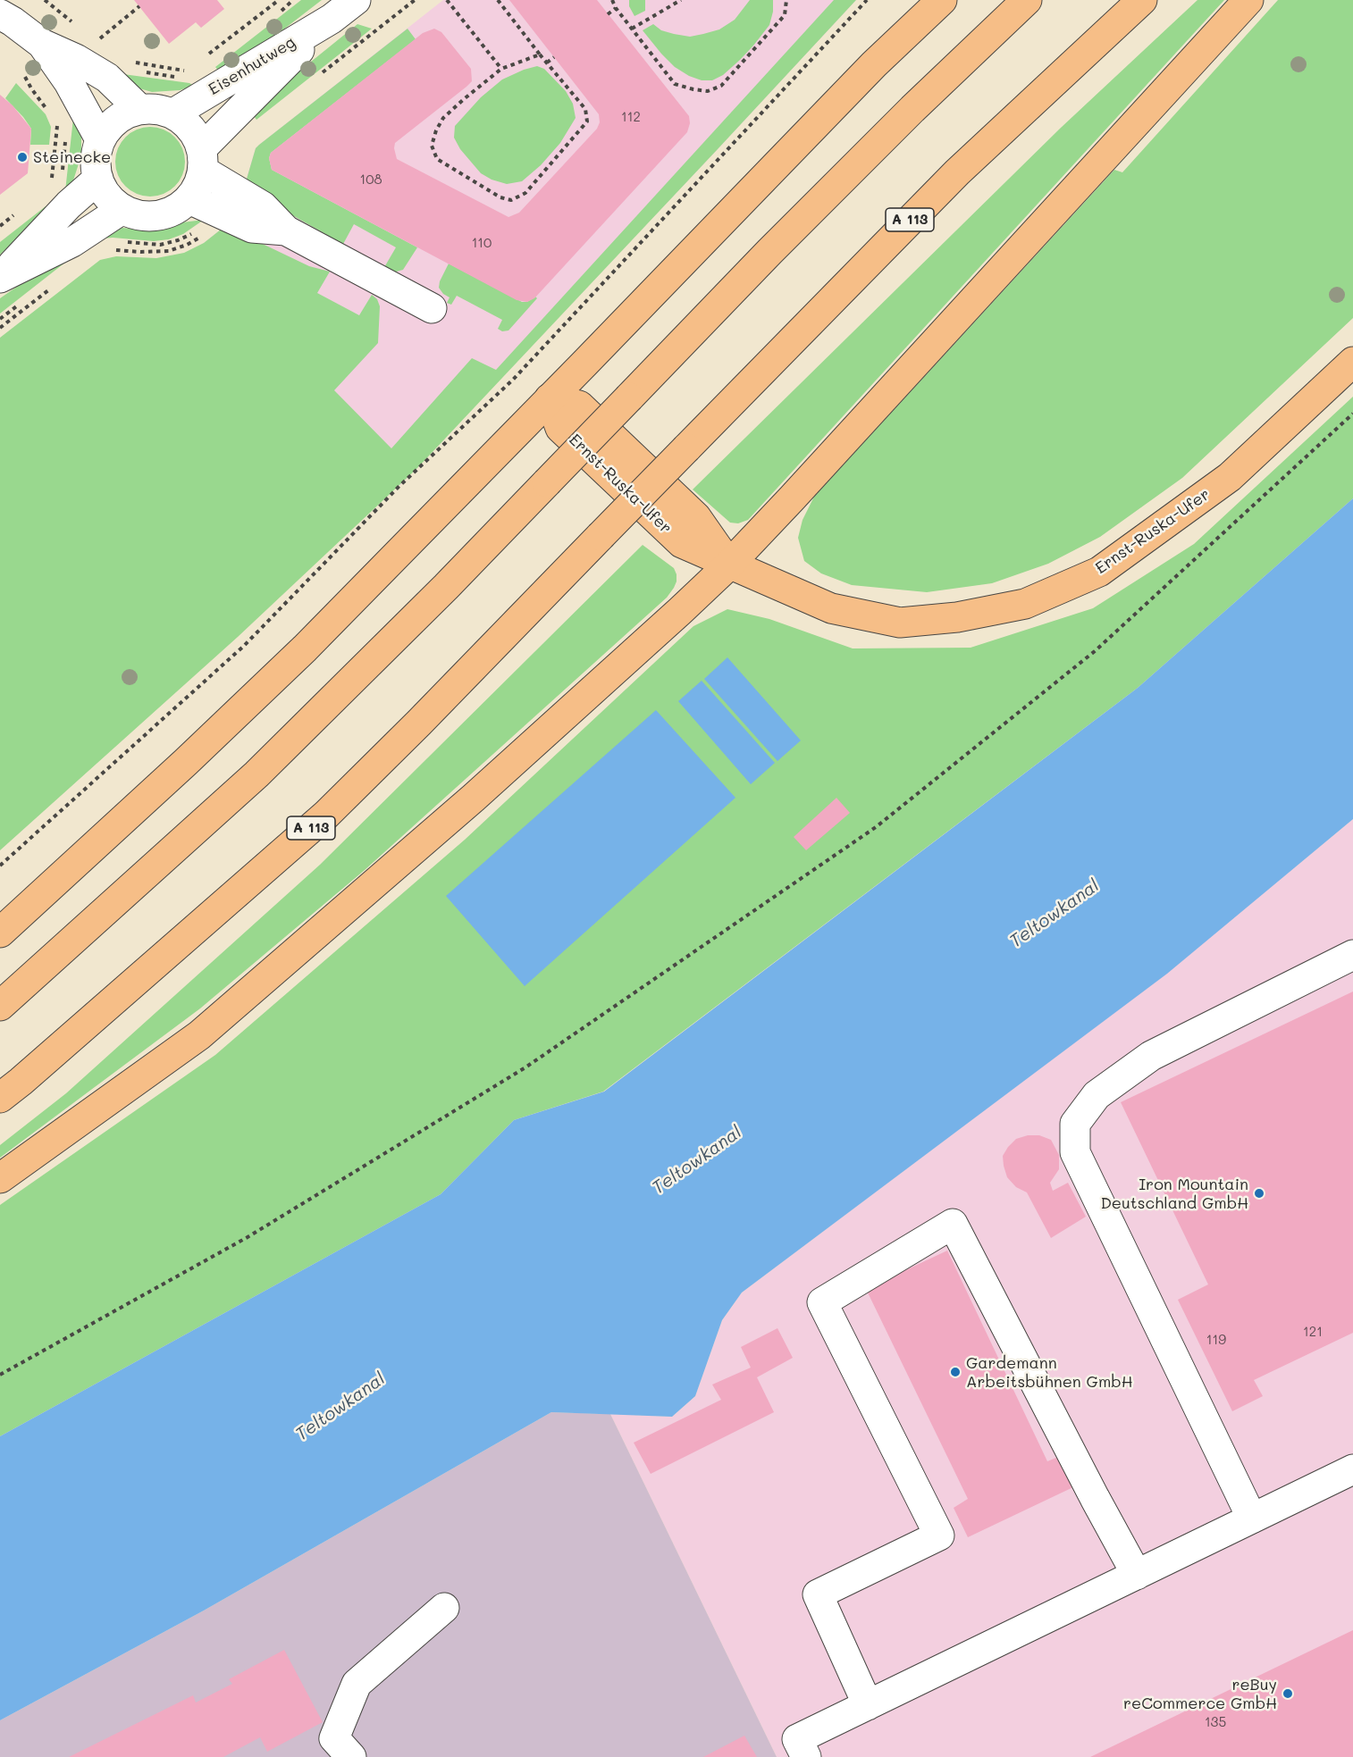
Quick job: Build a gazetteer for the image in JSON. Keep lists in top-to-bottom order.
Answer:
{
  "streets": {
    "main road": ["A 113", "Ernst-Ruska-Ufer"],
    "street": ["Eisenhutweg"]
  },
  "water": ["Teltowkanal"],
  "places": [
    "Steinecke",
    "Iron Mountain Deutschland GmbH",
    "Gardemann Arbeitsbühnen GmbH",
    "reBuy reCommerce GmbH"
  ],
  "house_numbers": [
    "112",
    "108",
    "110",
    "121",
    "119",
    "135"
  ]
}
